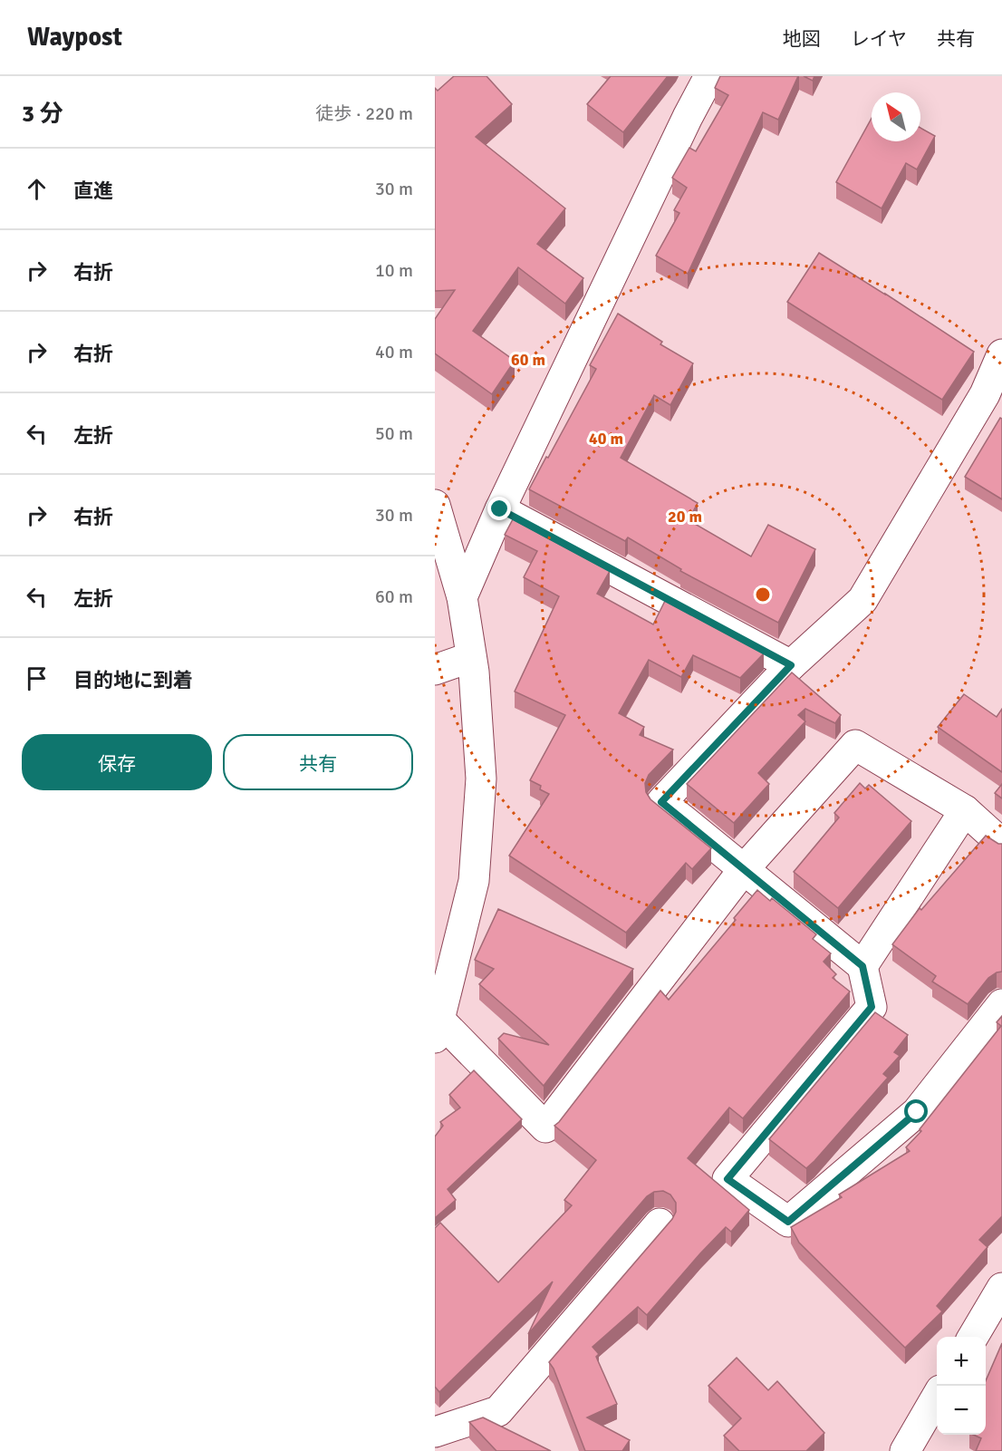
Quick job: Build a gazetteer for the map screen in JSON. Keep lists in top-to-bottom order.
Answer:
{
  "north": "top left",
  "page": {
    "header": "Waypost",
    "nav": ["地図", "レイヤ", "共有"],
    "heading": ["3 分", "徒歩 · 220 m"],
    "list": [
      ["直進", "30 m"],
      ["右折", "10 m"],
      ["右折", "40 m"],
      ["左折", "50 m"],
      ["右折", "30 m"],
      ["左折", "60 m"],
      "目的地に到着"
    ],
    "buttons": ["保存", "共有"],
    "map_buttons": ["+", "−"]
  },
  "rings": ["60 m", "40 m", "20 m"]
}
